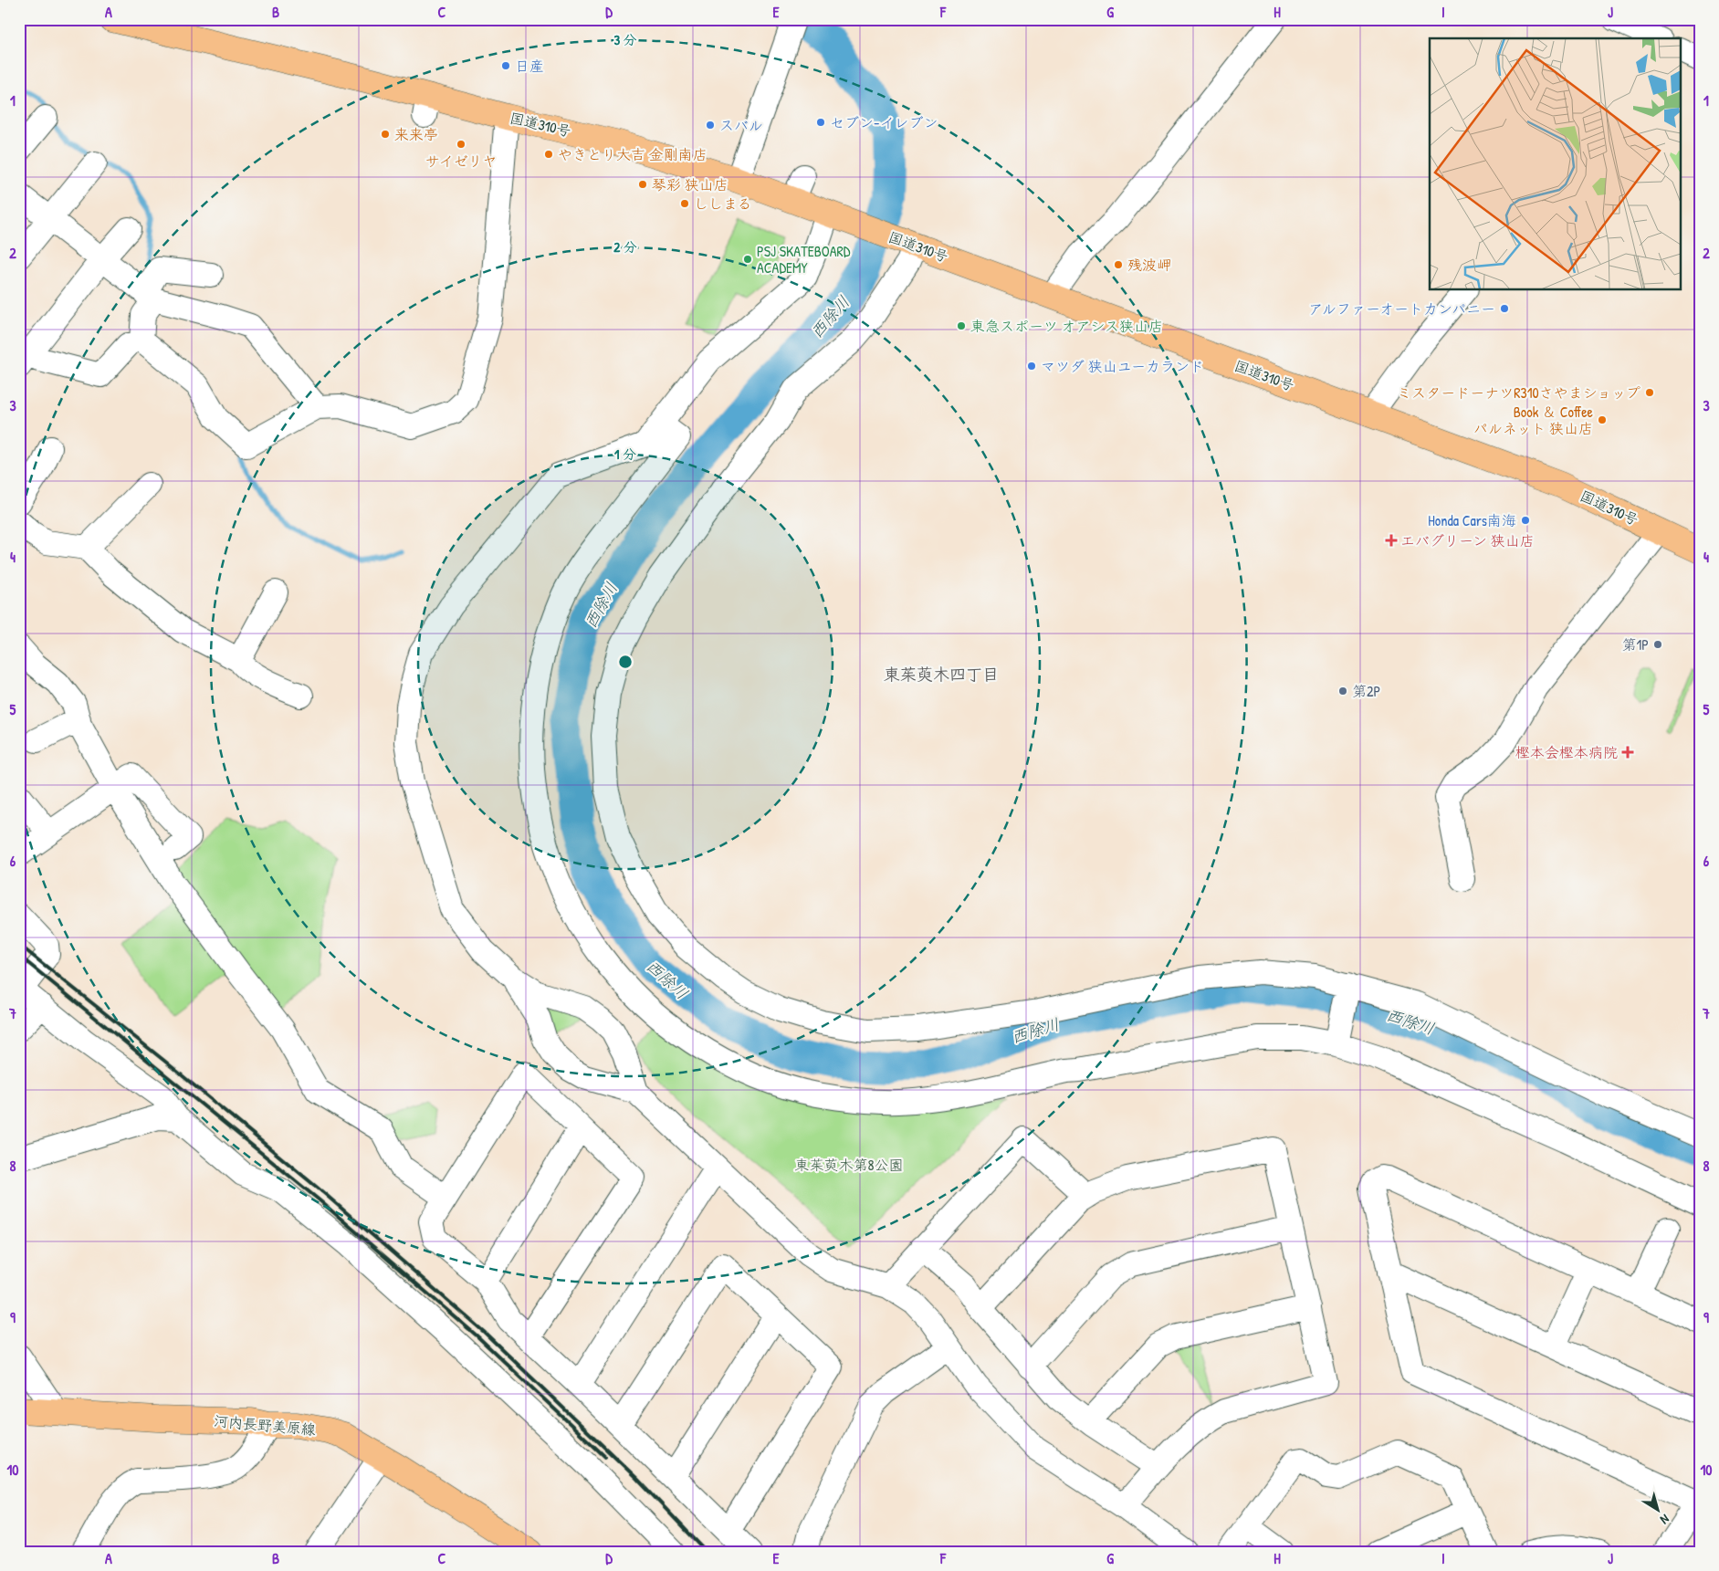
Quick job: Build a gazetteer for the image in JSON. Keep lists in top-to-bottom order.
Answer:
{
  "streets": {
    "main road": ["国道310号", "河内長野美原線"]
  },
  "districts": ["東茱萸木四丁目"],
  "water": ["西除川"],
  "parks": ["東茱萸木第8公園"],
  "places": {
    "other": [
      "日産",
      "セブン-イレブン",
      "スバル",
      "来来亭",
      "サイゼリヤ",
      "やきとり大吉 金剛南店",
      "琴彩 狭山店",
      "ししまる",
      "PSJ SKATEBOARD ACADEMY",
      "残波岬",
      "アルファーオートカンパニー",
      "東急スポーツ オアシス狭山店",
      "マツダ 狭山ユーカランド",
      "ミスタードーナツR310さやまショップ",
      "Book ＆ Coffee パルネット 狭山店",
      "Honda Cars南海",
      "第1P",
      "第2P"
    ],
    "health": ["エバグリーン 狭山店", "樫本会樫本病院"]
  },
  "north": "bottom right",
  "grid": {
    "columns": [
      "A",
      "B",
      "C",
      "D",
      "E",
      "F",
      "G",
      "H",
      "I",
      "J"
    ],
    "rows": [
      "1",
      "2",
      "3",
      "4",
      "5",
      "6",
      "7",
      "8",
      "9",
      "10"
    ]
  },
  "rings": ["3 分", "2 分", "1 分"]
}
